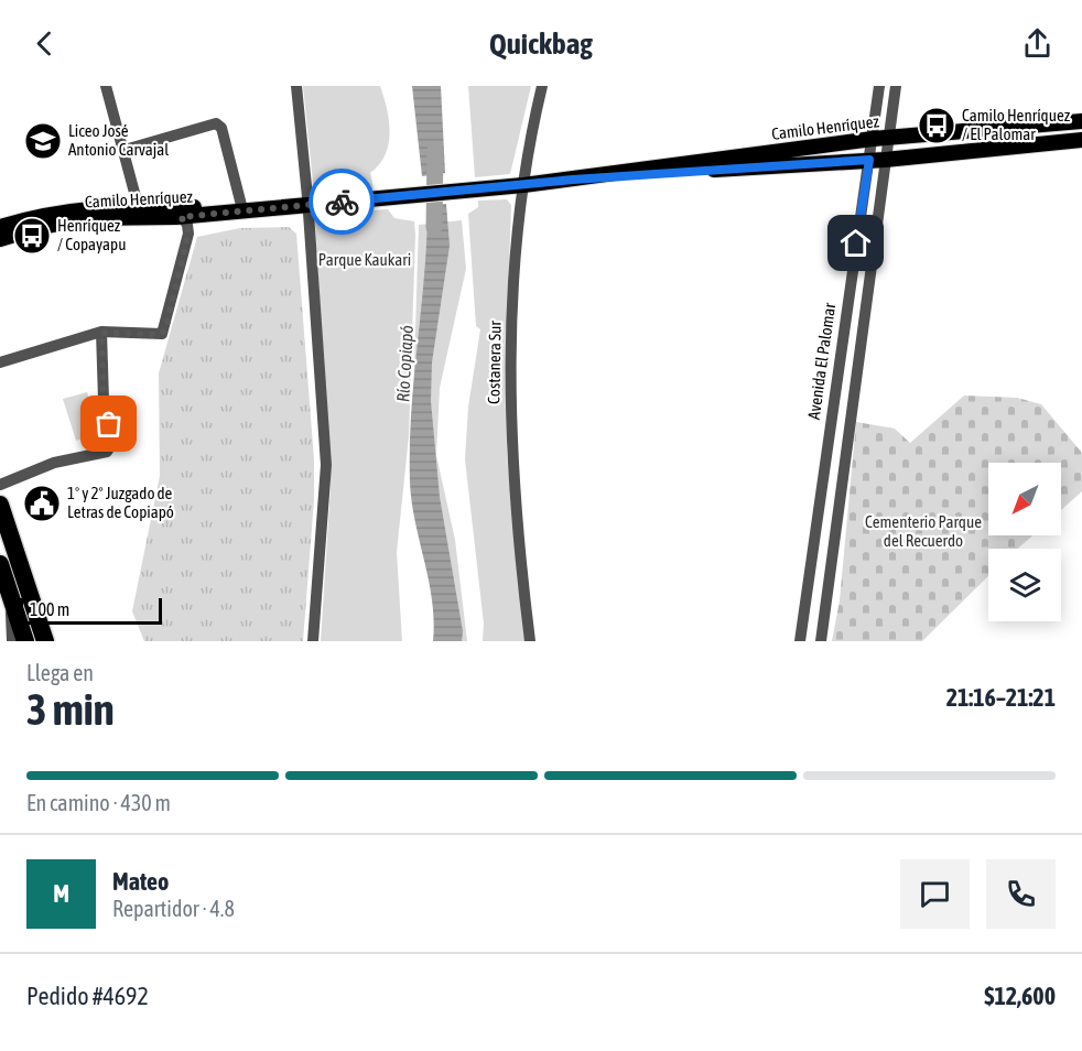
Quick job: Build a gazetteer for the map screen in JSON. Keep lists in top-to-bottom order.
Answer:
{
  "streets": {
    "main road": ["Camilo Henríquez"],
    "street": ["Avenida El Palomar", "Costanera Sur"]
  },
  "crossings": [
    ["Camilo Henríquez", "Avenida El Palomar"],
    ["Camilo Henríquez", "Costanera Sur"]
  ],
  "water": ["Río Copiapó"],
  "parks": ["Parque Kaukari", "Cementerio Parque del Recuerdo"],
  "places": {
    "bus stop": ["Camilo Henríquez / El Palomar", "Henríquez / Copayapu"],
    "school or university": ["Liceo José Antonio Carvajal"],
    "public building": ["1° y 2° Juzgado de Letras de Copiapó"]
  },
  "scale_bar": "100 m",
  "north": "bottom left",
  "page": {
    "header": "Quickbag",
    "scale": "100 m",
    "heading": ["3 min", "Llega en", "21:16–21:21"],
    "panel": [
      "Mateo",
      "Repartidor · 4.8",
      "Pedido #4692",
      "$12,600"
    ],
    "bar": "En camino · 430 m",
    "round": "M"
  }
}
